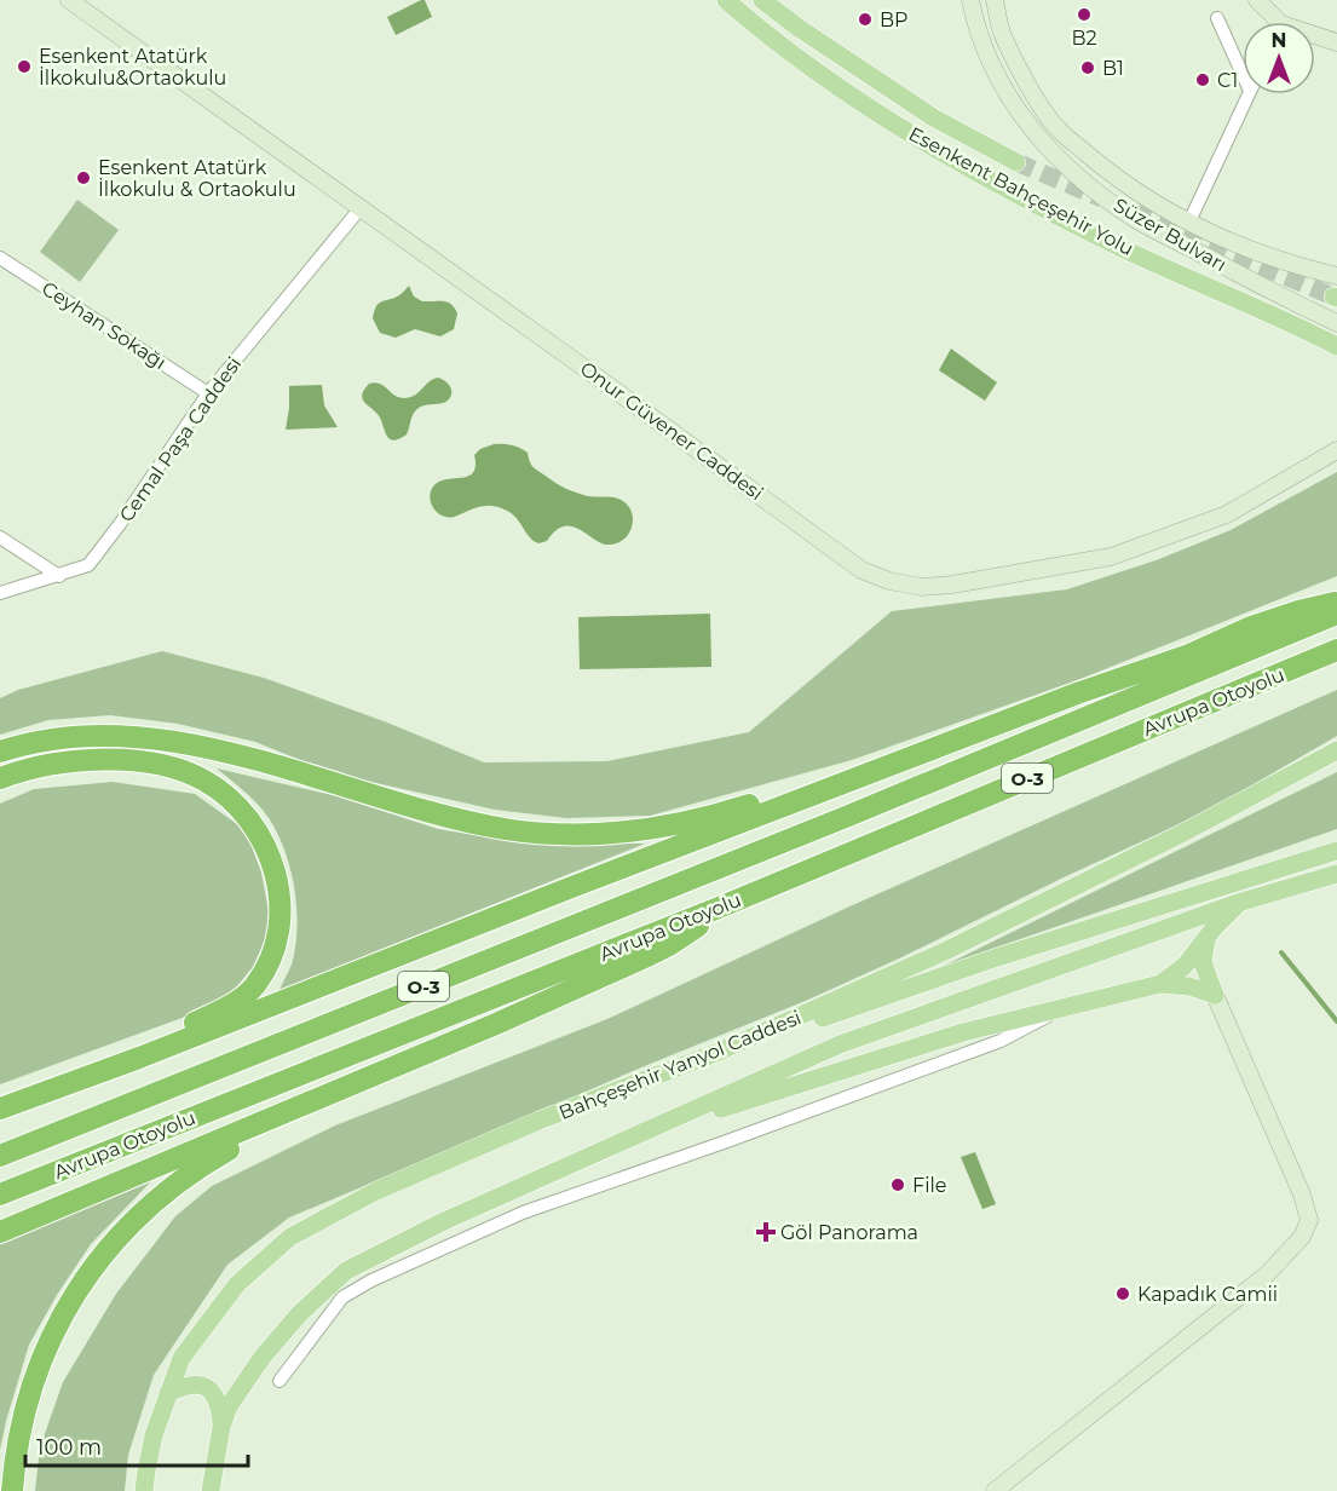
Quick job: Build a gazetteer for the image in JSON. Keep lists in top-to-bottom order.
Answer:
{
  "streets": {
    "highway": ["Avrupa Otoyolu", "O-3"],
    "main road": [
      "Esenkent Bahçeşehir Yolu",
      "Süzer Bulvarı",
      "Onur Güvener Caddesi",
      "Bahçeşehir Yanyol Caddesi"
    ],
    "street": ["Ceyhan Sokağı", "Cemal Paşa Caddesi"]
  },
  "crossings": [
    ["Ceyhan Sokağı", "Cemal Paşa Caddesi"],
    ["Onur Güvener Caddesi", "Cemal Paşa Caddesi"]
  ],
  "places": {
    "other": [
      "B2",
      "BP",
      "Esenkent Atatürk İlkokulu&Ortaokulu",
      "B1",
      "C1",
      "Esenkent Atatürk İlkokulu & Ortaokulu",
      "File",
      "Kapadık Camii"
    ],
    "health": ["Göl Panorama"]
  },
  "scale_bar": "100 m",
  "north": "top"
}
